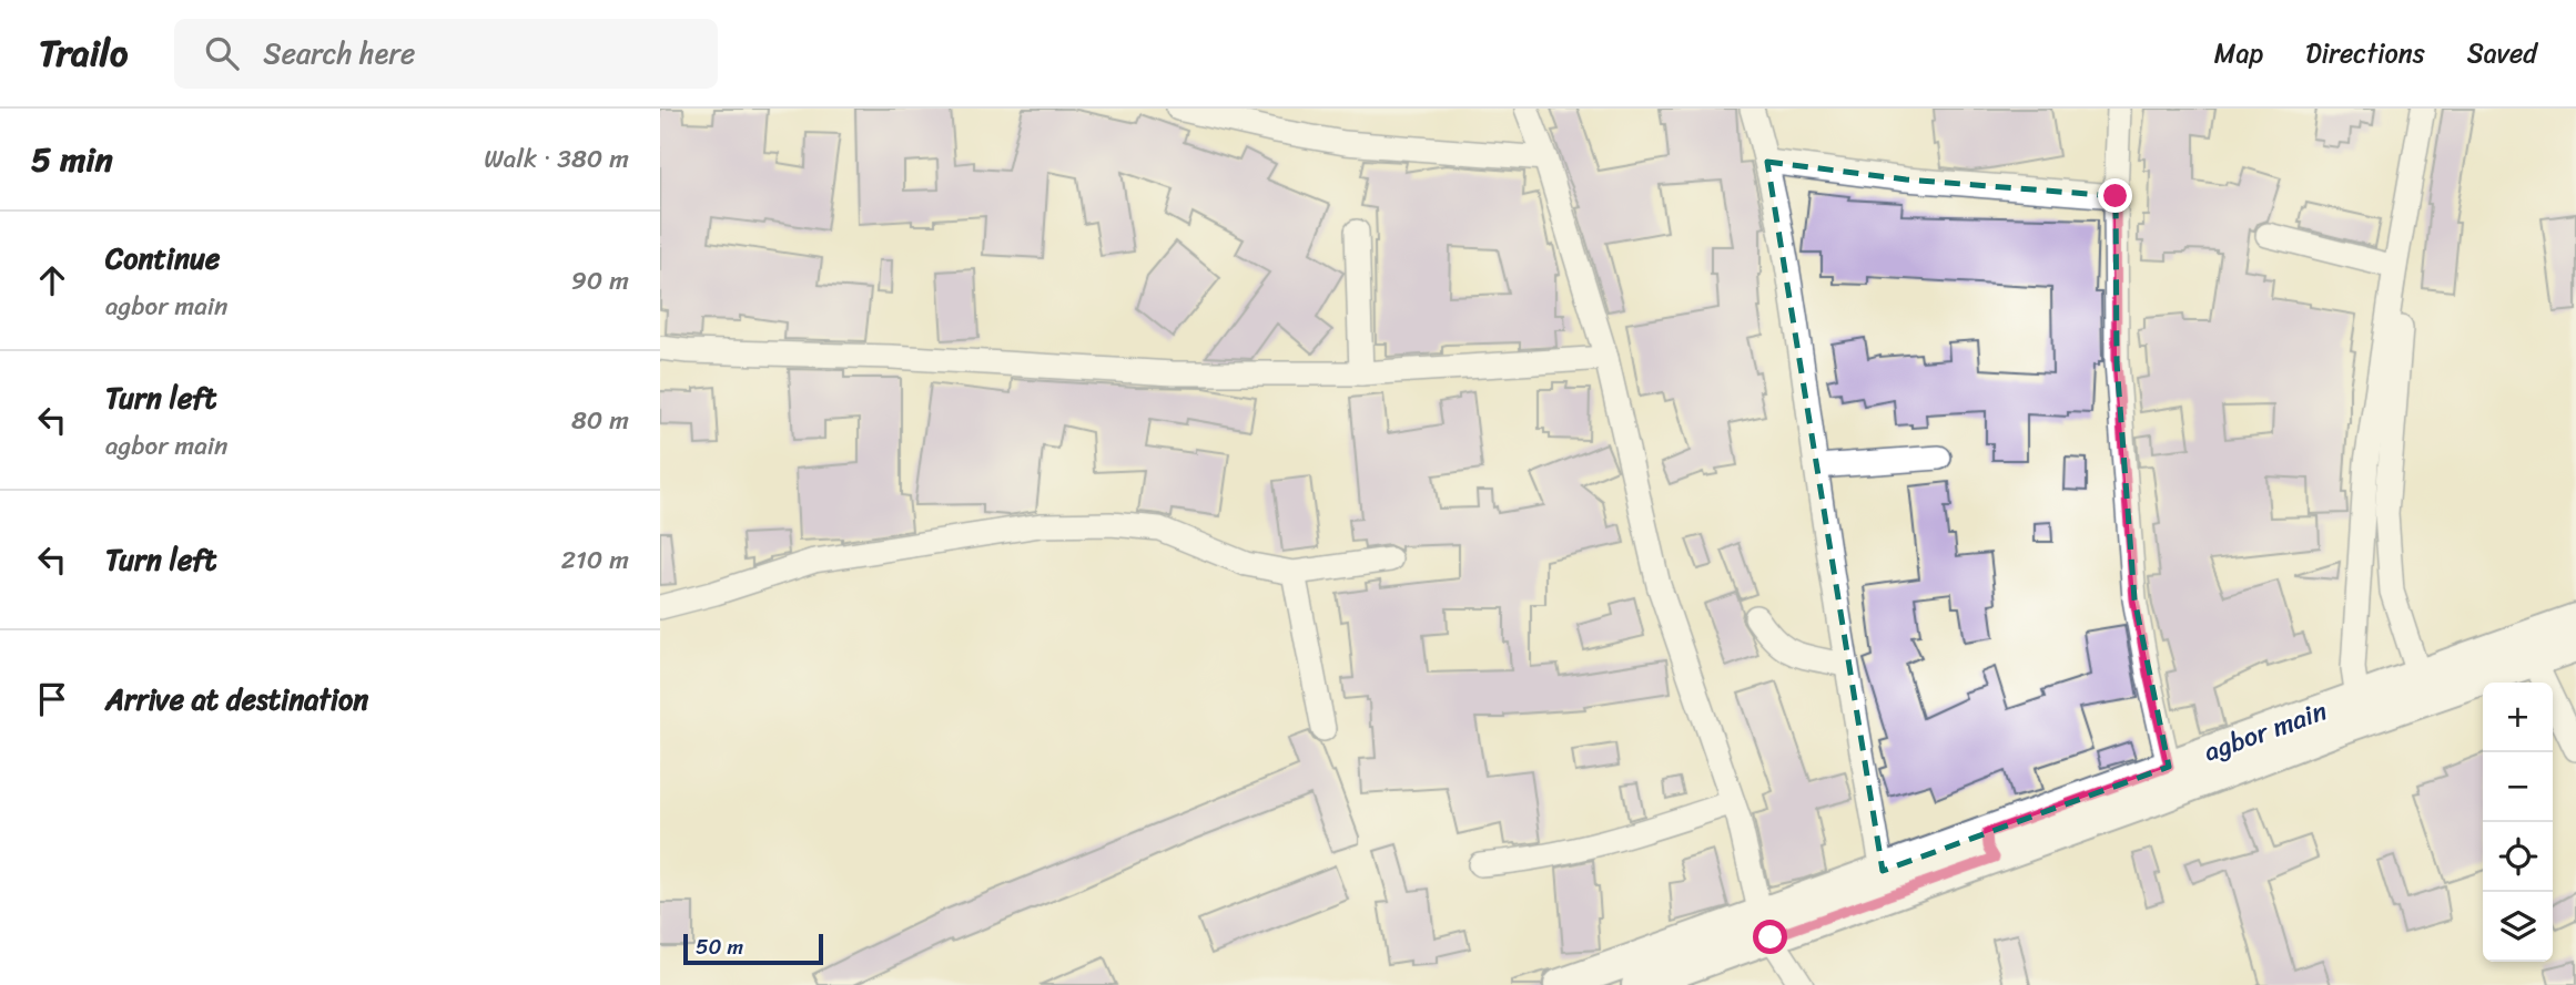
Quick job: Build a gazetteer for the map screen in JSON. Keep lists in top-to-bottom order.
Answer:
{
  "streets": {
    "main road": ["agbor main"]
  },
  "scale_bar": "50 m",
  "page": {
    "header": "Trailo",
    "search": "Search here",
    "nav": ["Map", "Directions", "Saved"],
    "heading": ["5 min", "Walk · 380 m"],
    "list": [
      ["Continue", "agbor main", "90 m"],
      ["Turn left", "agbor main", "80 m"],
      ["Turn left", "210 m"],
      "Arrive at destination"
    ],
    "map_buttons": ["+", "−"],
    "scale": "50 m"
  }
}
